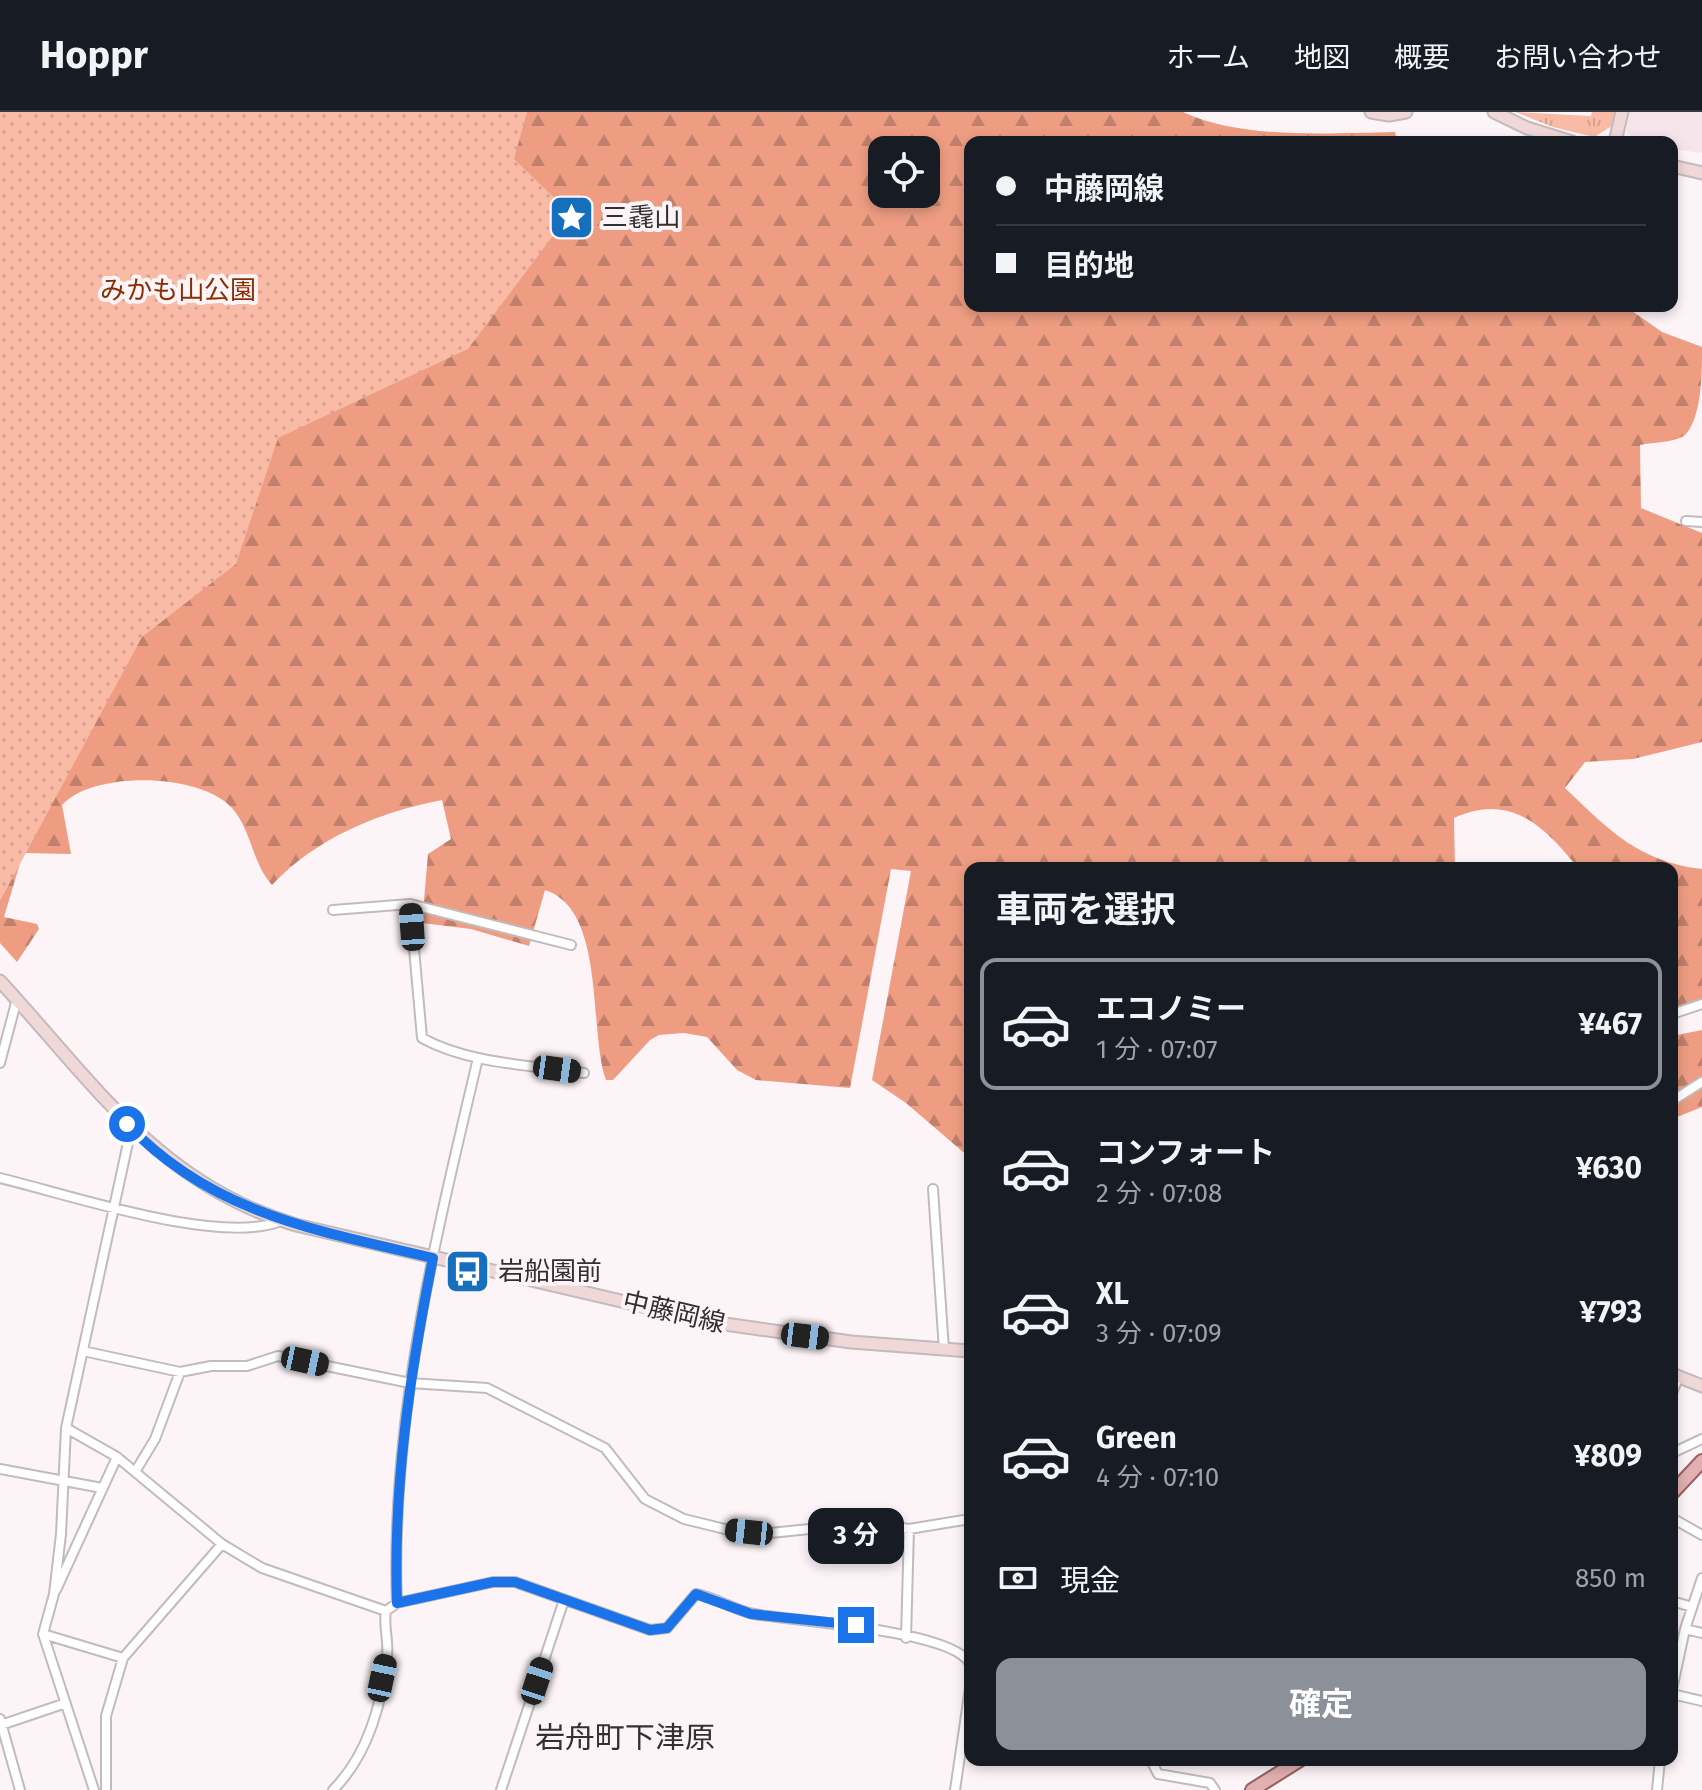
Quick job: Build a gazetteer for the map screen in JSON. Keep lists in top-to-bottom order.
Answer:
{
  "streets": {
    "main road": ["中藤岡線"]
  },
  "districts": ["岩舟町下津原"],
  "parks": ["みかも山公園"],
  "places": {
    "place": ["三毳山"],
    "bus stop": ["岩船園前"]
  },
  "page": {
    "header": "Hoppr",
    "nav": [
      "ホーム",
      "地図",
      "概要",
      "お問い合わせ"
    ],
    "banner": ["中藤岡線", "目的地"],
    "heading": "車両を選択",
    "list": [
      {
        "name": "エコノミー",
        "note": "1 分 · 07:07",
        "value": "¥467"
      },
      {
        "name": "コンフォート",
        "note": "2 分 · 07:08",
        "value": "¥630"
      },
      {
        "name": "XL",
        "note": "3 分 · 07:09",
        "value": "¥793"
      },
      {
        "name": "Green",
        "note": "4 分 · 07:10",
        "value": "¥809"
      }
    ],
    "bubble": "3 分",
    "pay": ["現金", "850 m"],
    "buttons": "確定"
  }
}
